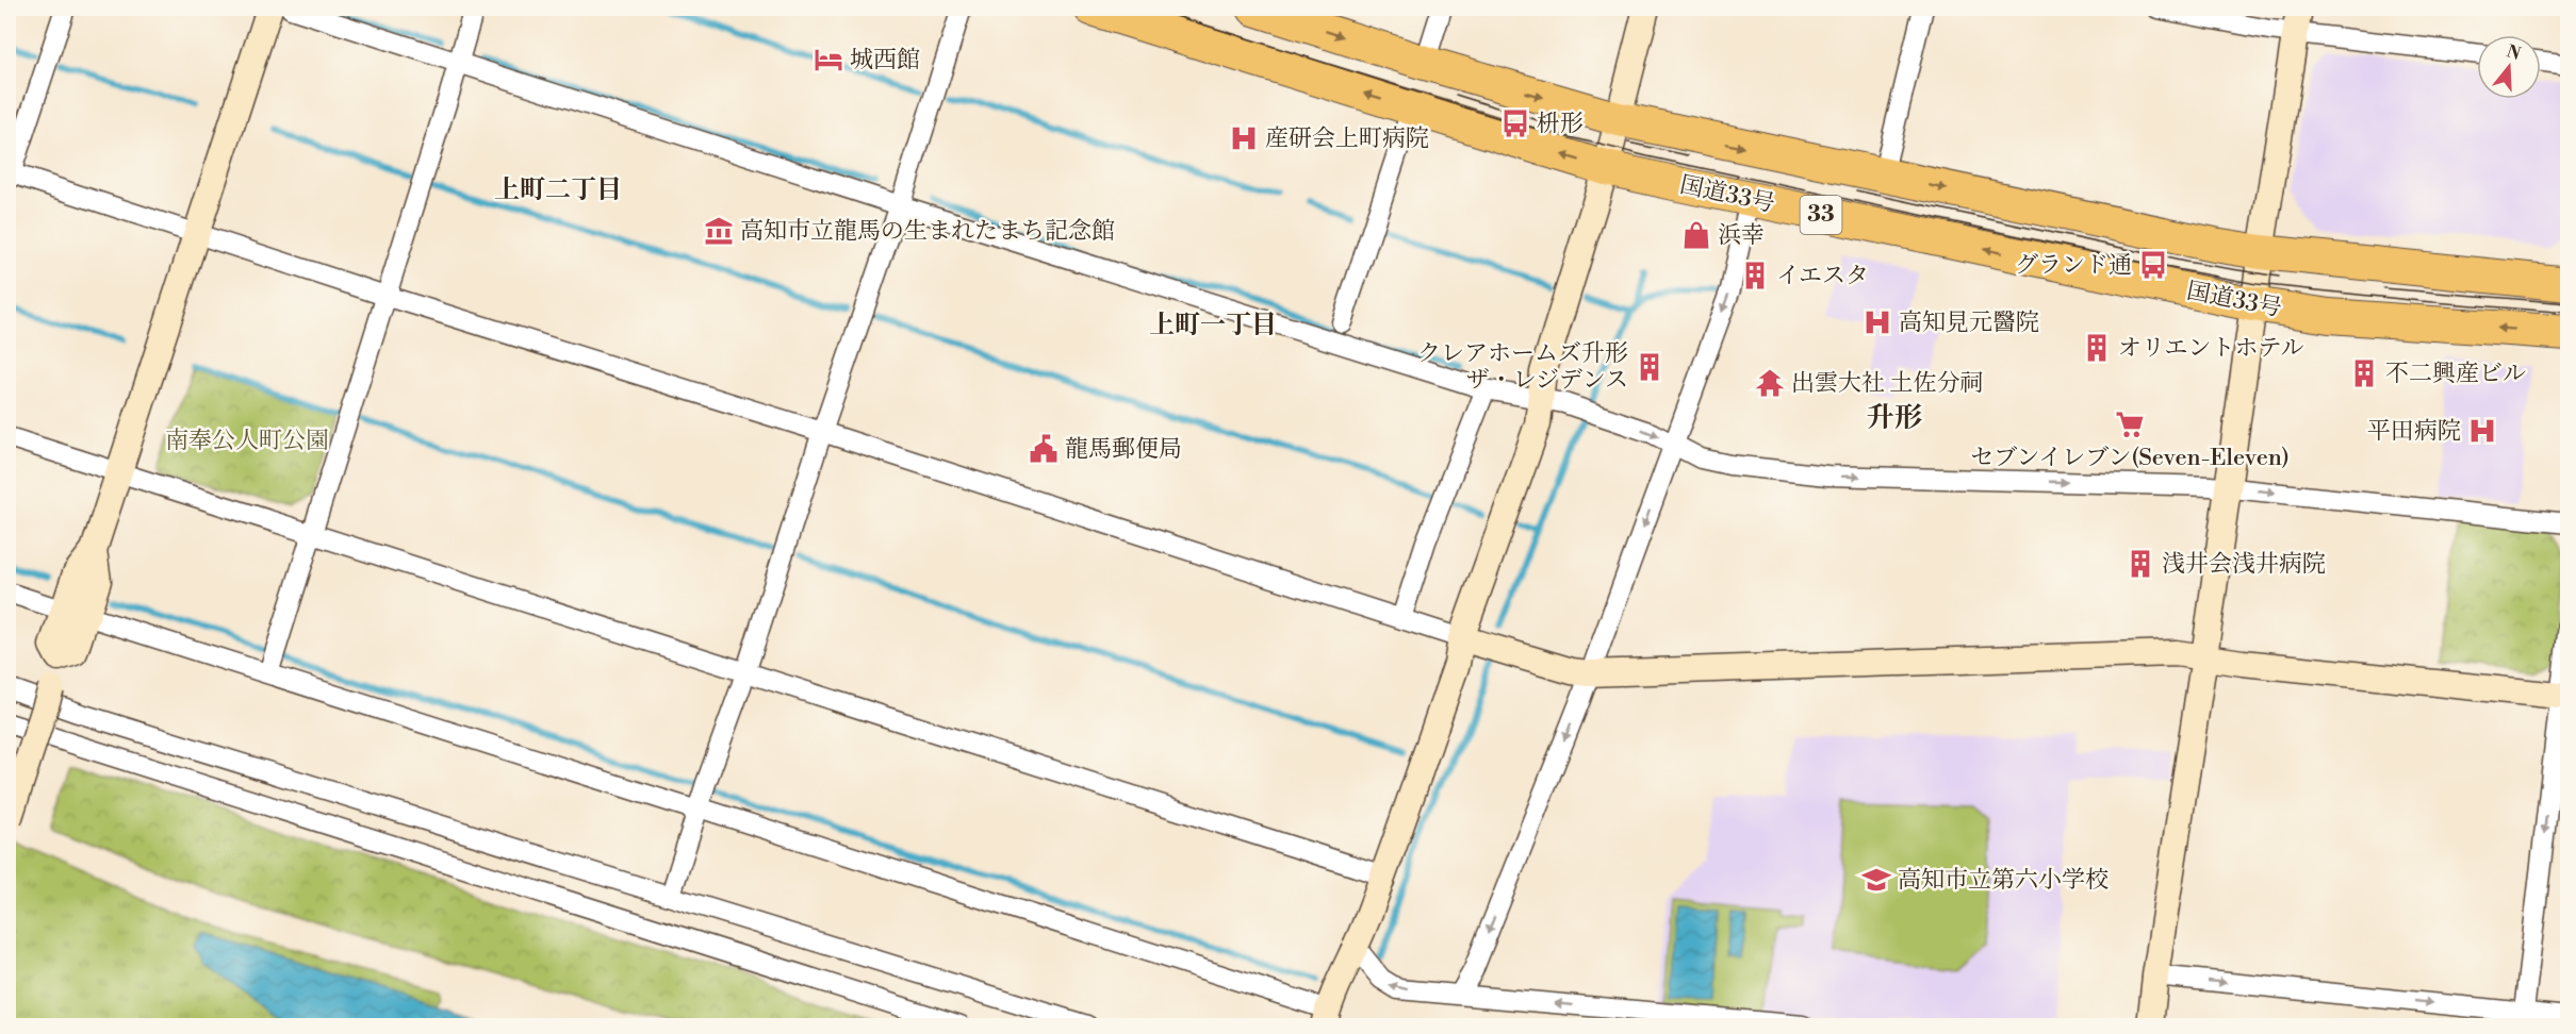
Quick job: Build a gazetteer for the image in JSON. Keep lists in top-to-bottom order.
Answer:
{
  "streets": {
    "highway": ["国道33号", "33"]
  },
  "districts": ["上町二丁目", "上町一丁目", "升形"],
  "parks": ["南奉公人町公園"],
  "places": {
    "hotel": ["城西館"],
    "bus stop": ["枡形", "グランド通"],
    "hospital": ["産研会上町病院", "高知見元醫院", "平田病院"],
    "museum": ["高知市立龍馬の生まれたまち記念館"],
    "shop": ["浜幸"],
    "building": [
      "イエスタ",
      "オリエントホテル",
      "クレアホームズ升形 ザ・レジデンス",
      "不二興産ビル",
      "浅井会浅井病院"
    ],
    "temple": ["出雲大社 土佐分祠"],
    "supermarket": ["セブンイレブン(Seven-Eleven)"],
    "public building": ["龍馬郵便局"],
    "school or university": ["高知市立第六小学校"]
  },
  "north": "top"
}
